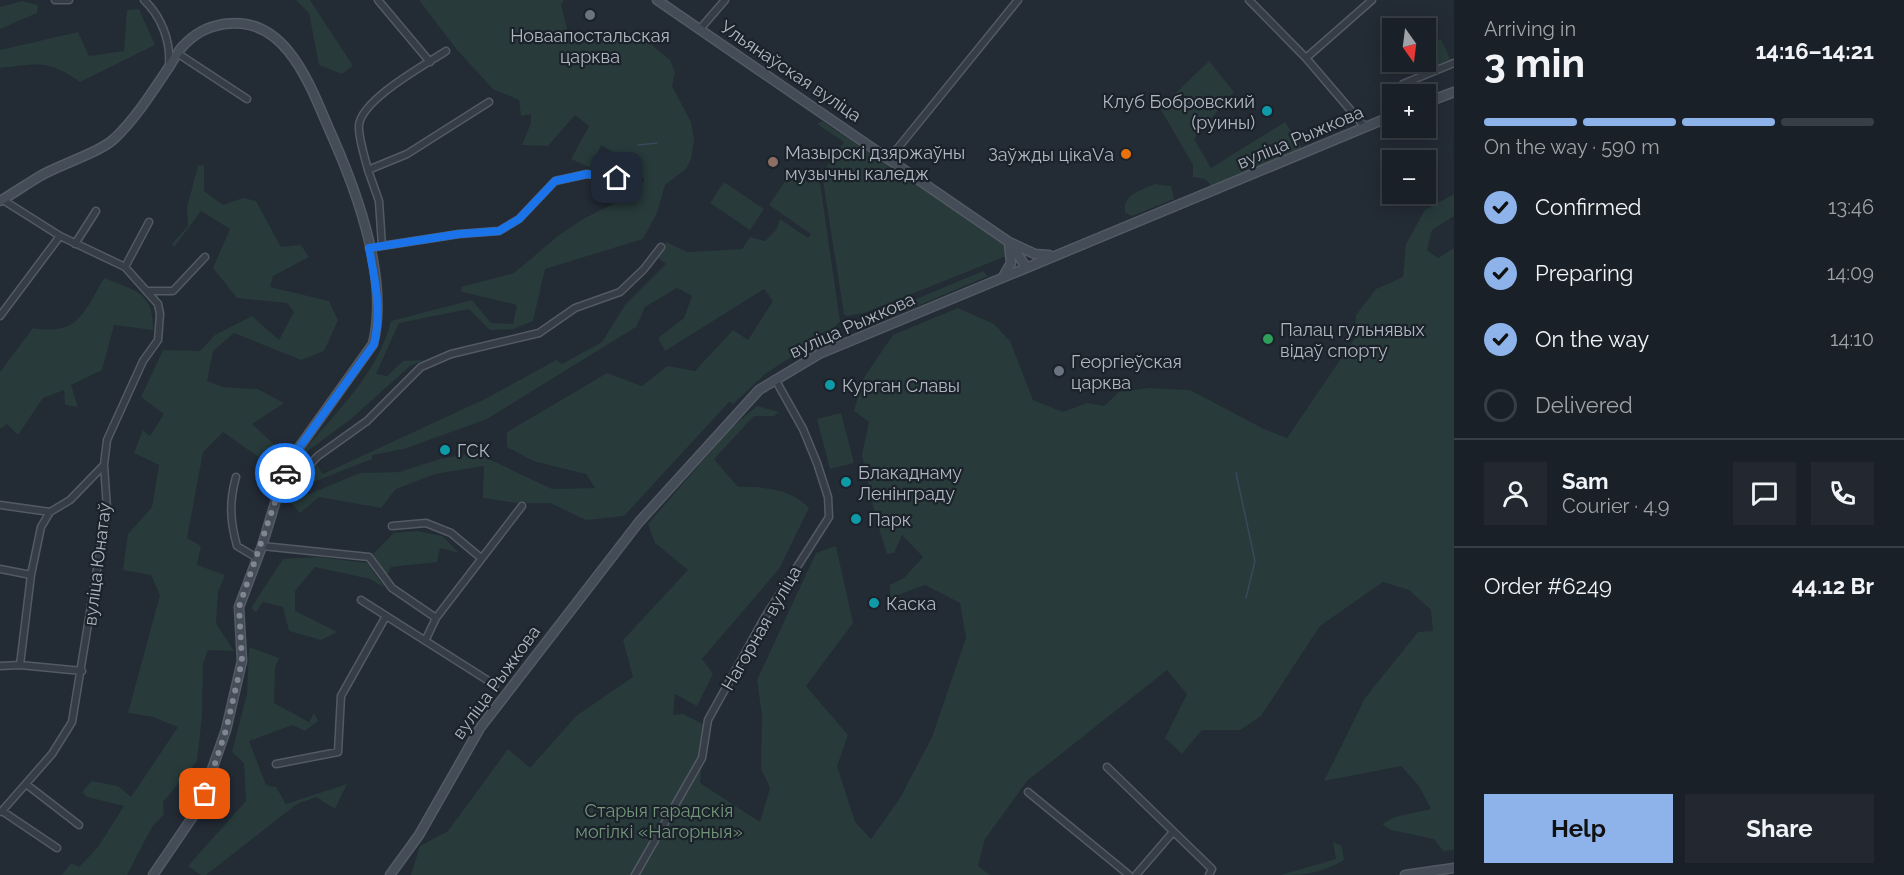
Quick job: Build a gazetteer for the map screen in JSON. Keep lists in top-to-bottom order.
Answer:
{
  "streets": {
    "main road": ["Ульянаўская вуліца", "вуліца Рыжкова"],
    "street": ["вуліца Юнатаў", "Нагорная вуліца"]
  },
  "crossings": [
    ["Ульянаўская вуліца", "вуліца Рыжкова"],
    ["вуліца Рыжкова", "Нагорная вуліца"]
  ],
  "parks": ["Старыя гарадскія могілкі «Нагорныя»"],
  "places": [
    "Новаапостальская царква",
    "Клуб Бобровский (руины)",
    "Заўжды цікаVа",
    "Мазырскі дзяржаўны музычны каледж",
    "Палац гульнявых відаў спорту",
    "Георгіеўская царква",
    "Курган Славы",
    "ГСК",
    "Блакаднаму Ленінграду",
    "Парк",
    "Каска"
  ],
  "north": "bottom",
  "page": {
    "heading": ["3 min", "Arriving in", "14:16–14:21"],
    "panel": [
      "Sam",
      "Courier · 4.9",
      "Order #6249",
      "44.12 Br"
    ],
    "map_buttons": ["+", "−"],
    "bar": "On the way · 590 m",
    "list": [
      ["Confirmed", "13:46"],
      ["Preparing", "14:09"],
      ["On the way", "14:10"],
      "Delivered"
    ],
    "buttons": ["Help", "Share"]
  }
}
